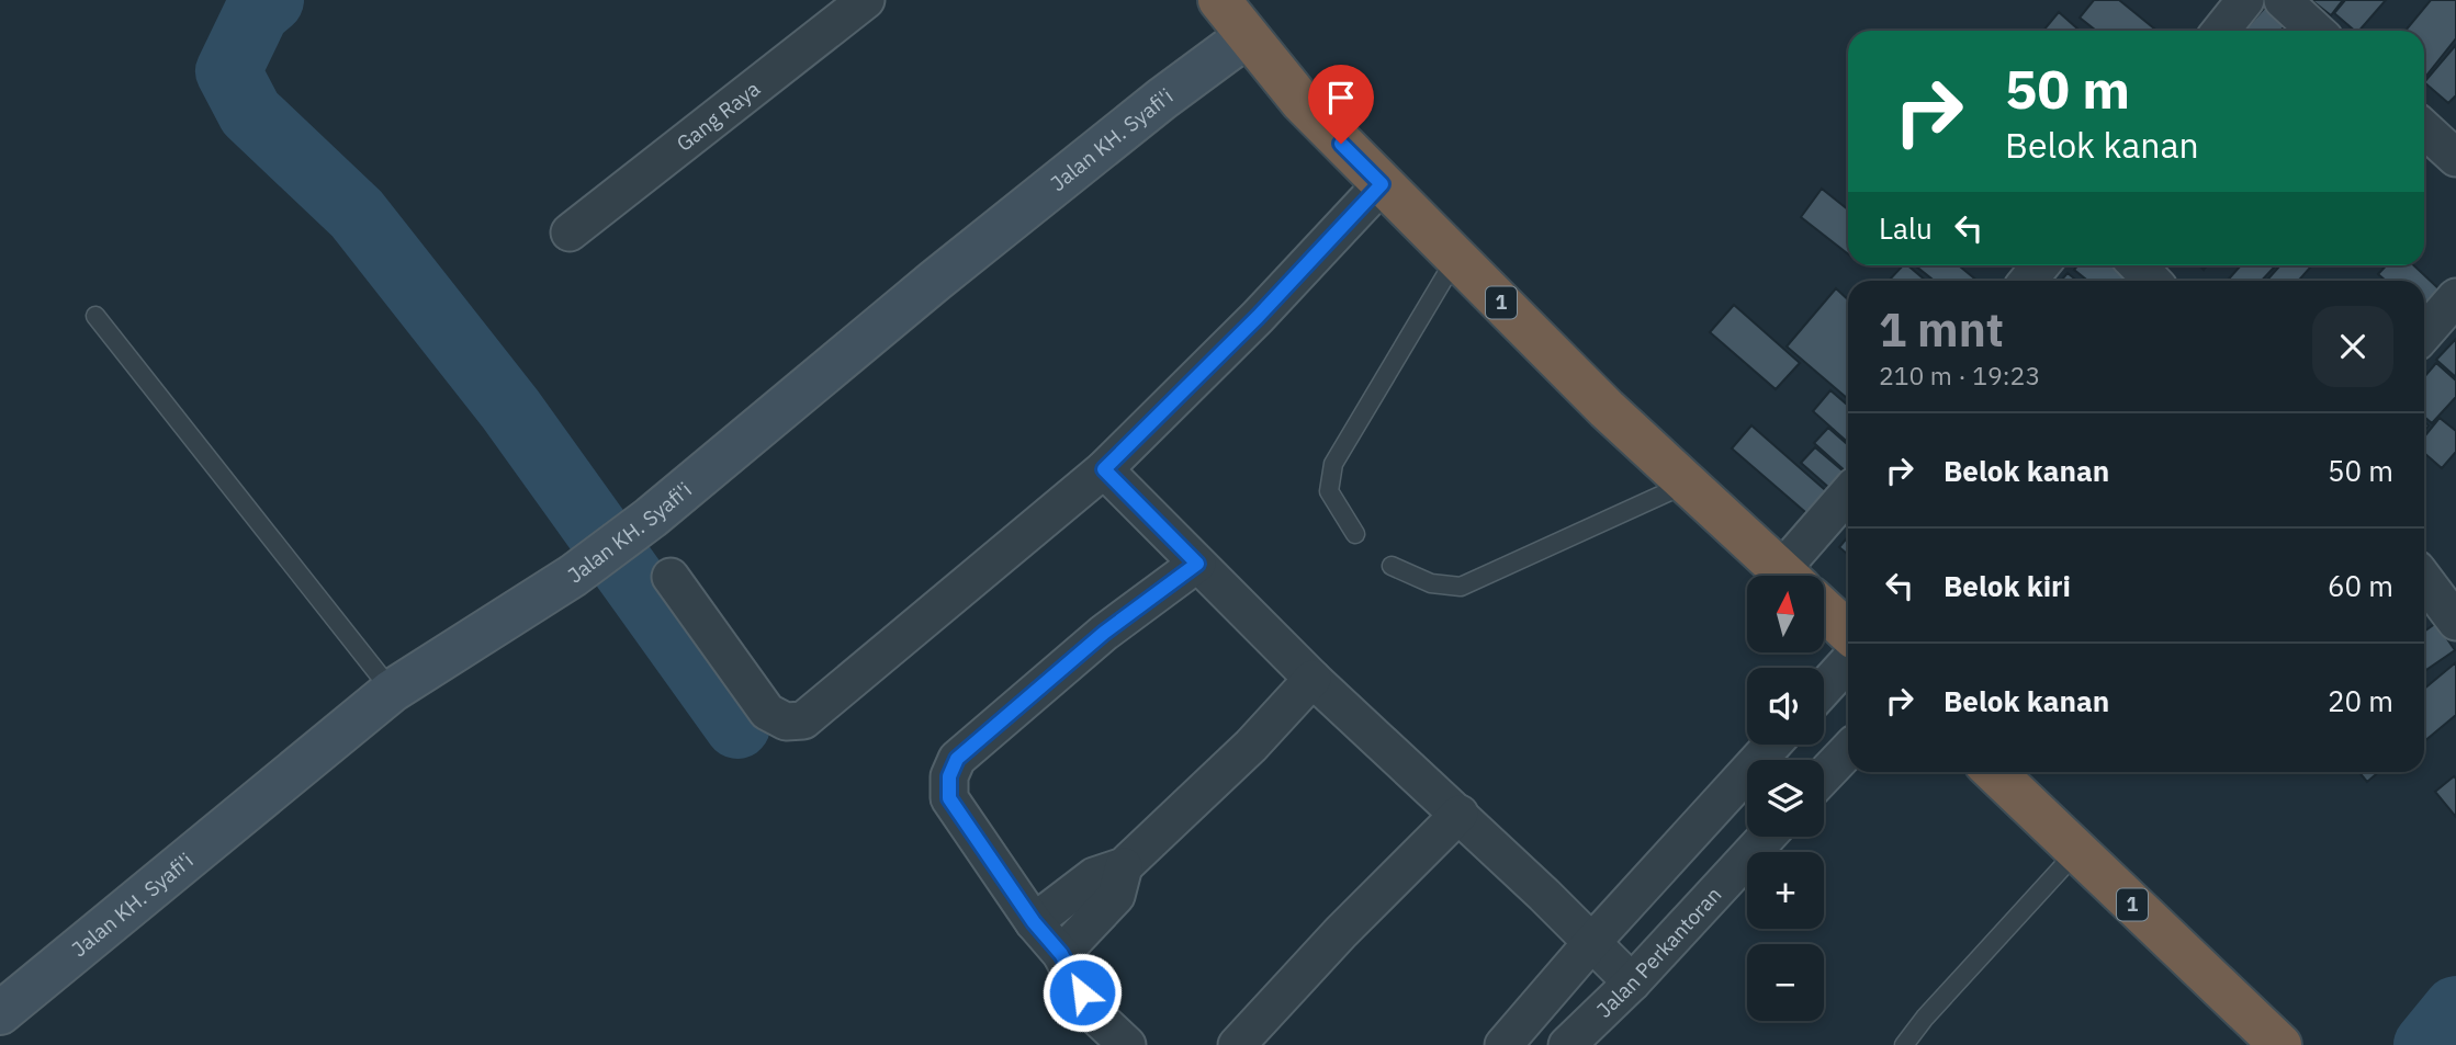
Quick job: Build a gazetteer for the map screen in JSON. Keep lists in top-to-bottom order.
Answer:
{
  "streets": {
    "highway": ["1"],
    "main road": ["Jalan KH. Syafi'i"],
    "street": ["Gang Raya", "Jalan Perkantoran"]
  },
  "crossings": [
    ["Jalan KH. Syafi'i", "1"]
  ],
  "north": "top",
  "page": {
    "turn": ["50 m", "Belok kanan"],
    "then": "Lalu",
    "heading": ["1 mnt", "210 m · 19:23"],
    "list": [
      {
        "name": "Belok kanan",
        "value": "50 m"
      },
      {
        "name": "Belok kiri",
        "value": "60 m"
      },
      {
        "name": "Belok kanan",
        "value": "20 m"
      }
    ],
    "map_buttons": ["+", "−"]
  }
}
